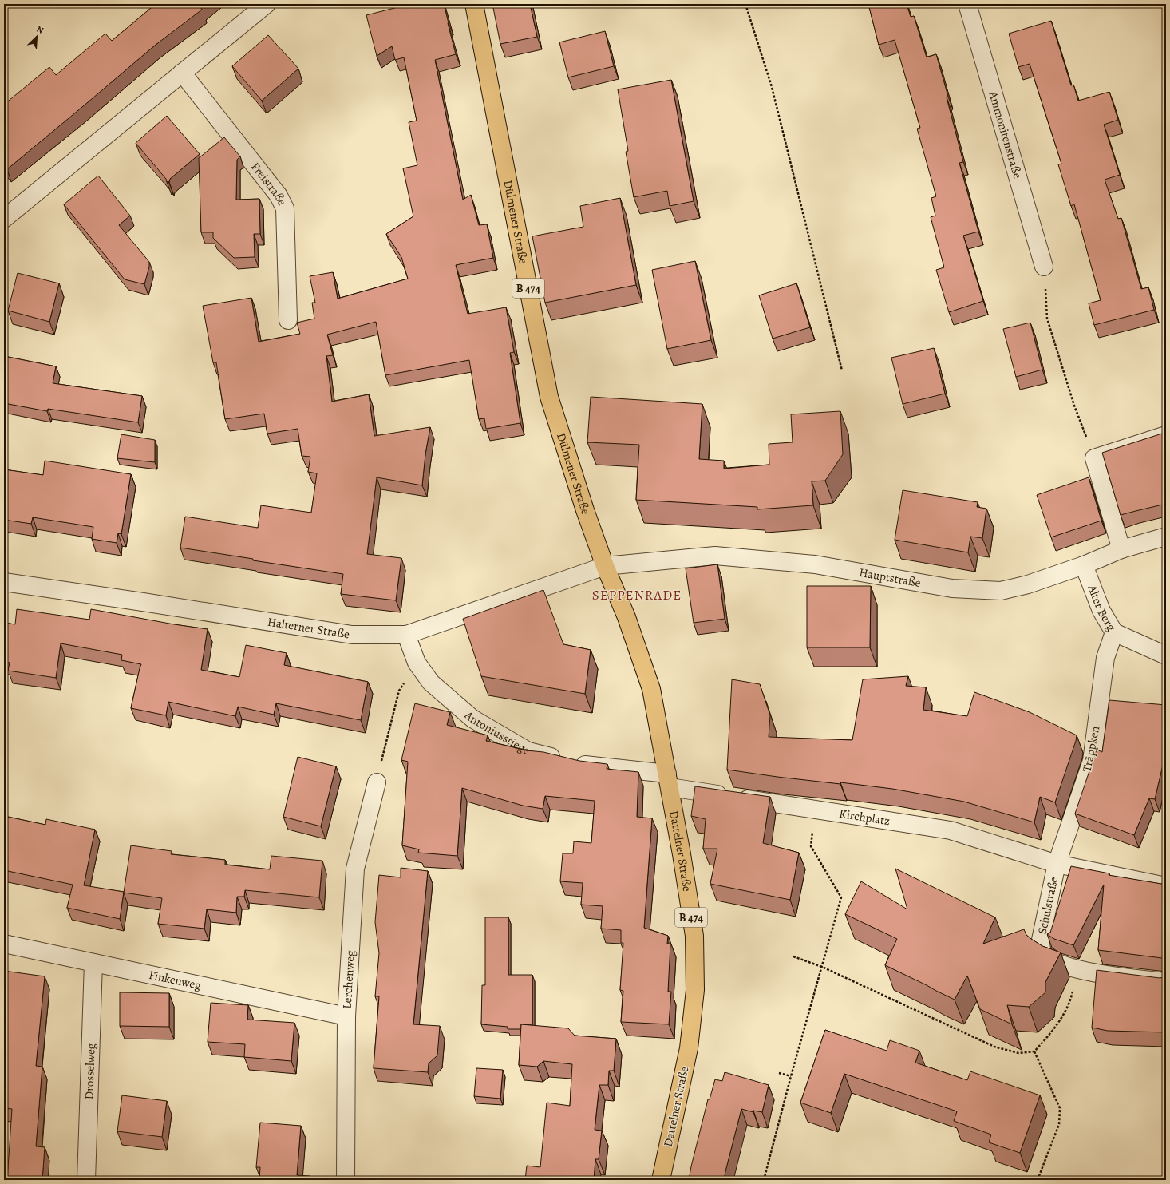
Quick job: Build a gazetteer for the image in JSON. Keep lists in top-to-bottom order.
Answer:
{
  "streets": {
    "main road": ["Dülmener Straße", "B 474", "Dattelner Straße"],
    "street": [
      "Ammonitenstraße",
      "Freistraße",
      "Hauptstraße",
      "Alter Berg",
      "Halterner Straße",
      "Antoniusstiege",
      "Träppken",
      "Kirchplatz",
      "Schulstraße",
      "Finkenweg",
      "Lerchenweg",
      "Drosselweg"
    ]
  },
  "crossings": [
    ["Dülmener Straße", "Hauptstraße"],
    ["Dülmener Straße", "Halterner Straße"],
    ["Dülmener Straße", "Dattelner Straße"],
    ["Hauptstraße", "Alter Berg"],
    ["Hauptstraße", "Halterner Straße"],
    ["Hauptstraße", "Dattelner Straße"],
    ["Alter Berg", "Träppken"],
    ["Halterner Straße", "Antoniusstiege"],
    ["Halterner Straße", "Dattelner Straße"],
    ["Antoniusstiege", "Kirchplatz"],
    ["Antoniusstiege", "Dattelner Straße"],
    ["Träppken", "Kirchplatz"],
    ["Träppken", "Schulstraße"],
    ["Kirchplatz", "Dattelner Straße"],
    ["Kirchplatz", "Schulstraße"],
    ["Finkenweg", "Lerchenweg"],
    ["Finkenweg", "Drosselweg"]
  ],
  "districts": ["SEPPENRADE"],
  "north": "top right"
}
